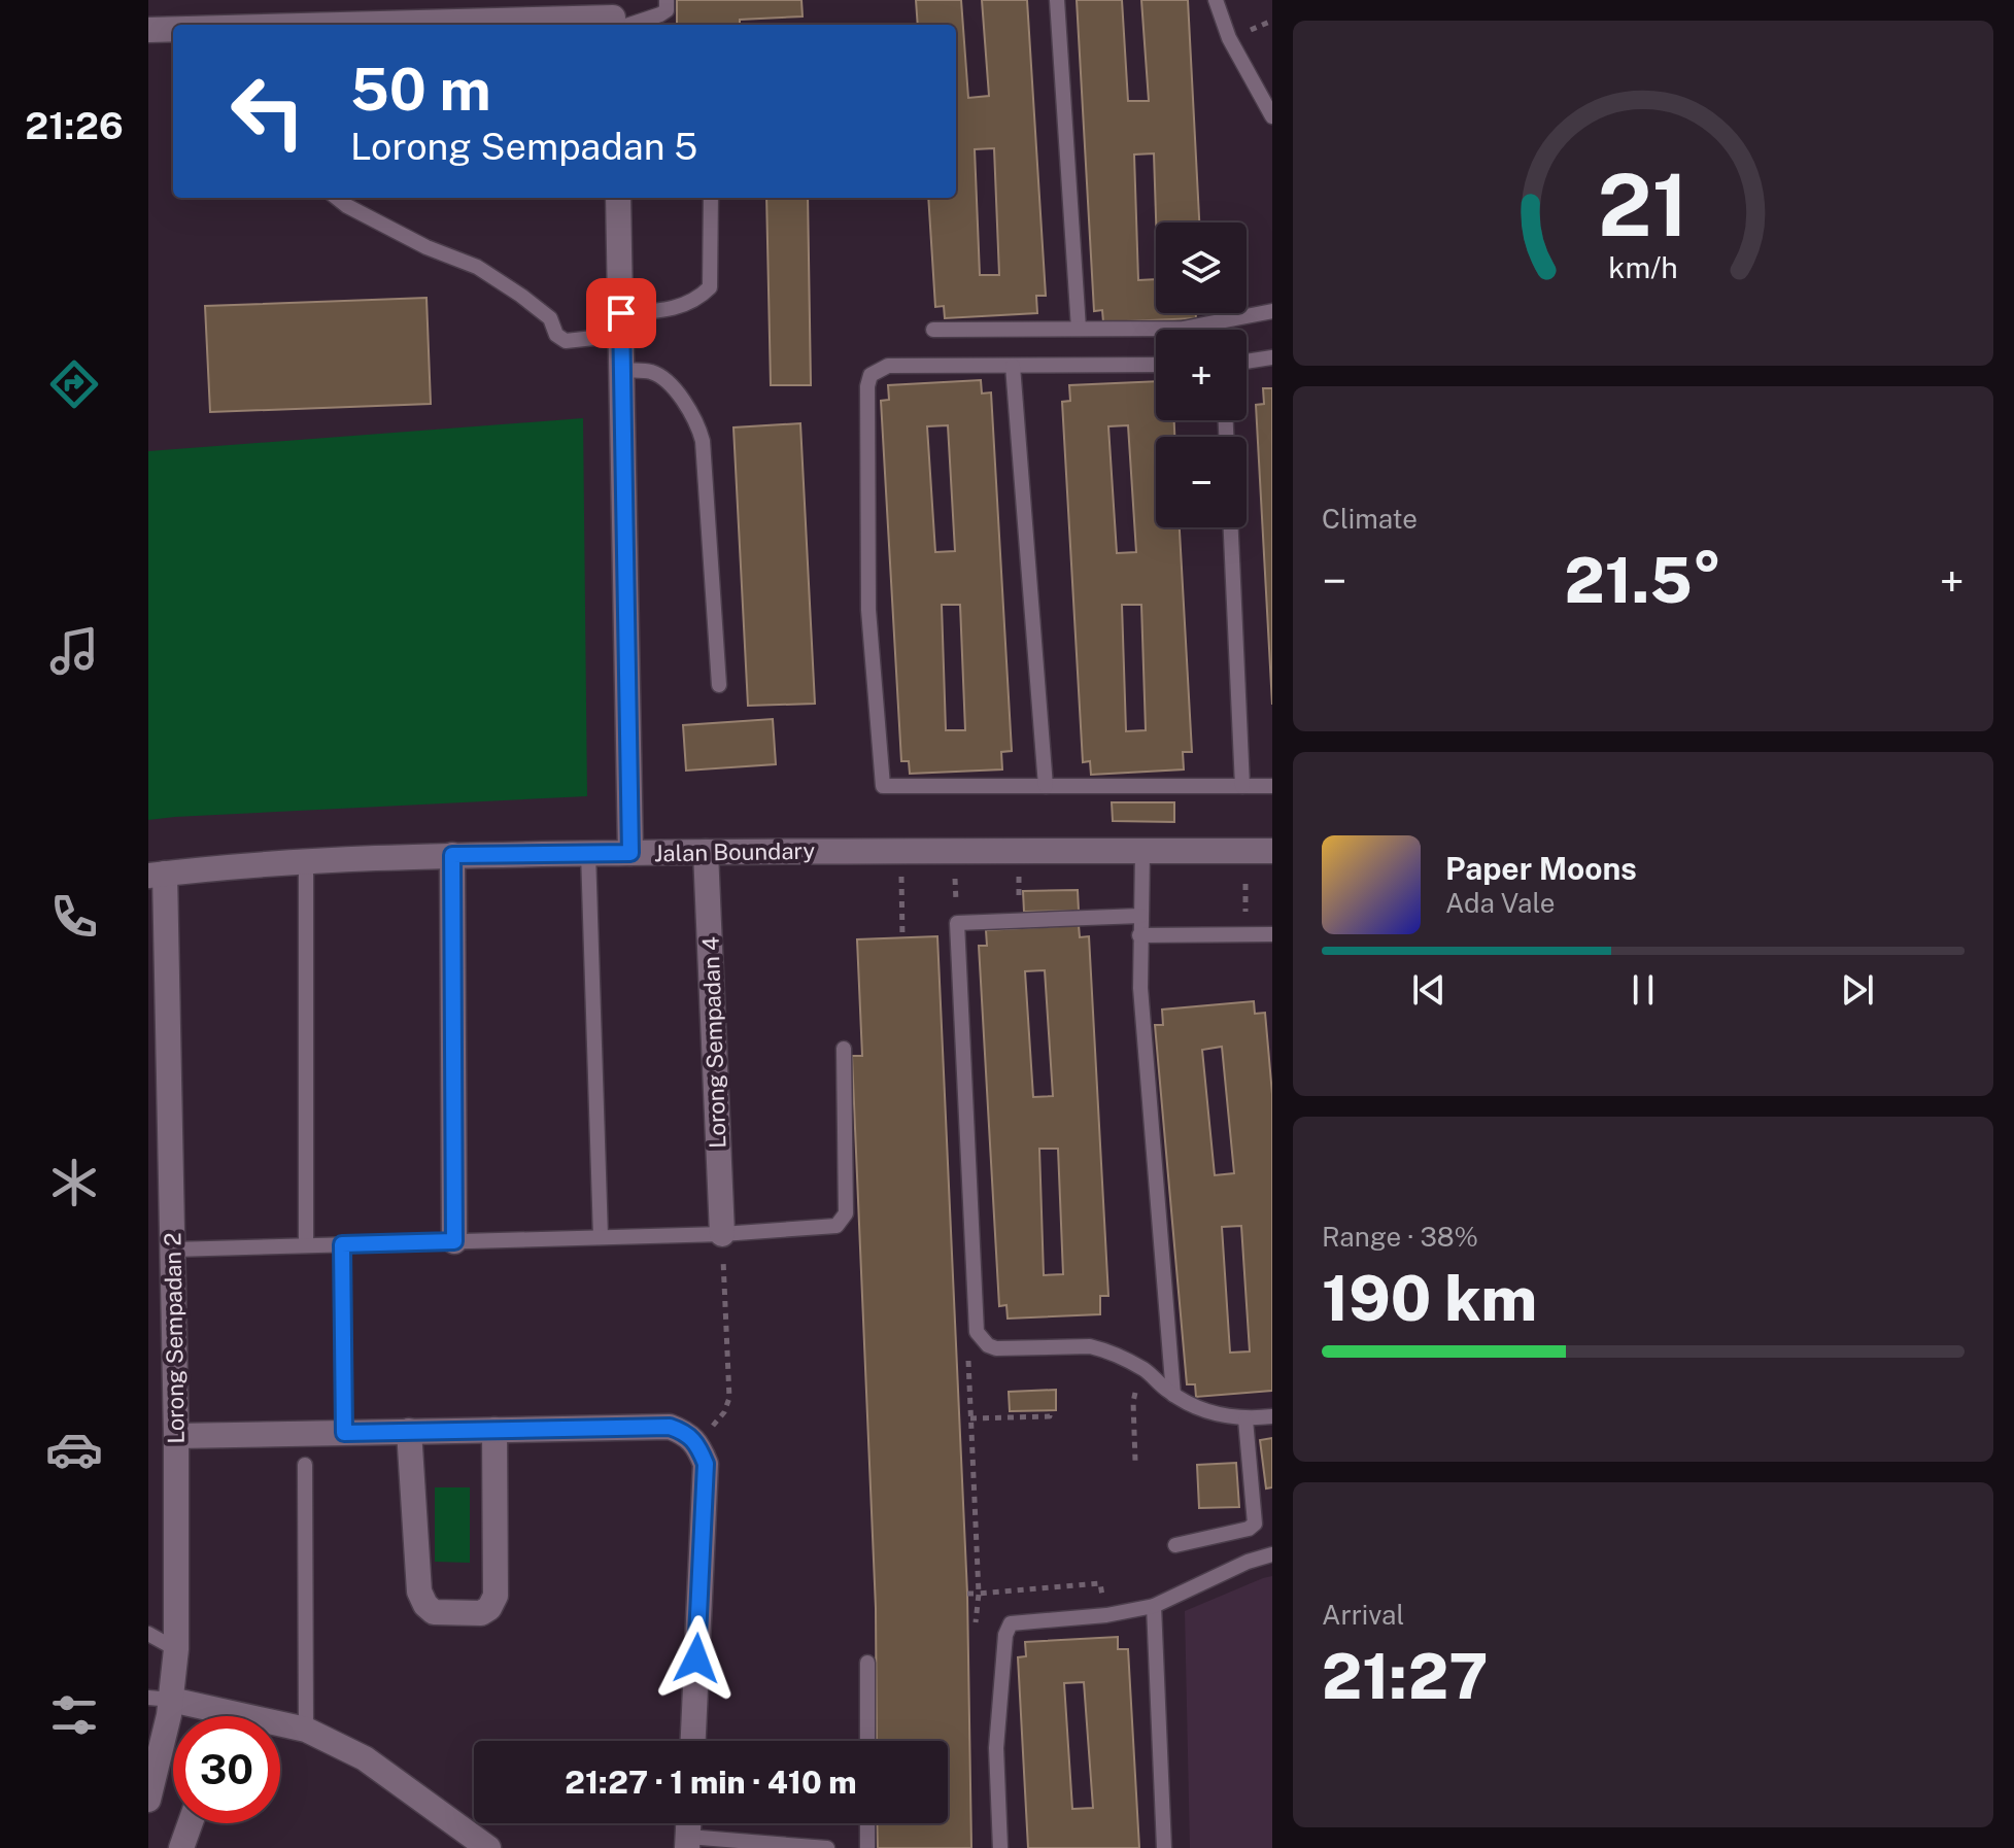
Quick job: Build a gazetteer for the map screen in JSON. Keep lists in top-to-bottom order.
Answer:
{
  "streets": {
    "street": ["Jalan Boundary", "Lorong Sempadan 4", "Lorong Sempadan 2"]
  },
  "crossings": [
    ["Jalan Boundary", "Lorong Sempadan 4"],
    ["Jalan Boundary", "Lorong Sempadan 2"]
  ],
  "page": {
    "tabs": "21:26",
    "turn": ["50 m", "Lorong Sempadan 5"],
    "map_buttons": ["+", "−"],
    "tile": [
      "Climate",
      ["Range · 38%", "190 km"],
      ["Arrival", "21:27"]
    ],
    "heat": ["−", "21.5°", "+"],
    "song": ["Paper Moons", "Ada Vale"],
    "limit": "30",
    "trip": "21:27 · 1 min · 410 m",
    "gauge": ["21", "km/h"]
  }
}
